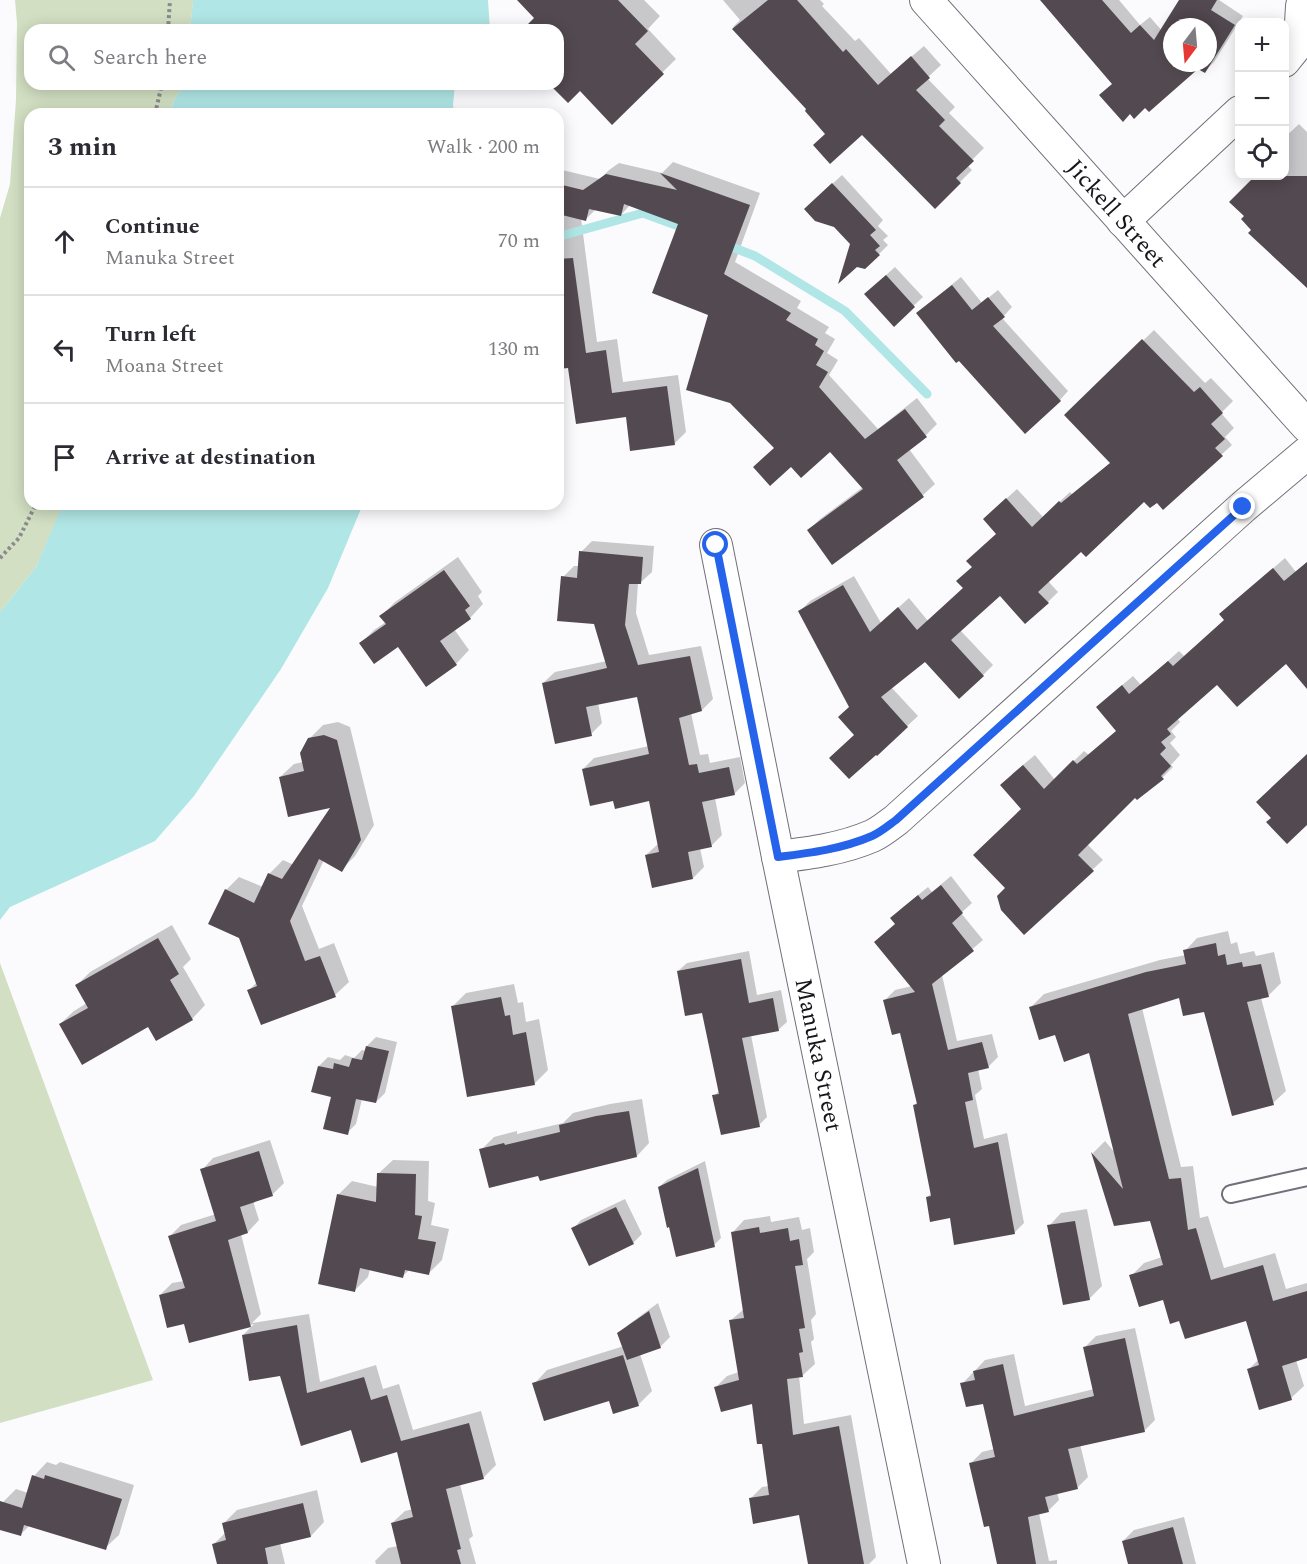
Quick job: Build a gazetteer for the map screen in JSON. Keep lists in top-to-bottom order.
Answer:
{
  "streets": {
    "street": ["Jickell Street", "Manuka Street"]
  },
  "north": "bottom",
  "page": {
    "map_buttons": ["+", "−"],
    "search": "Search here",
    "heading": ["3 min", "Walk · 200 m"],
    "list": [
      ["Continue", "Manuka Street", "70 m"],
      ["Turn left", "Moana Street", "130 m"],
      "Arrive at destination"
    ]
  }
}
